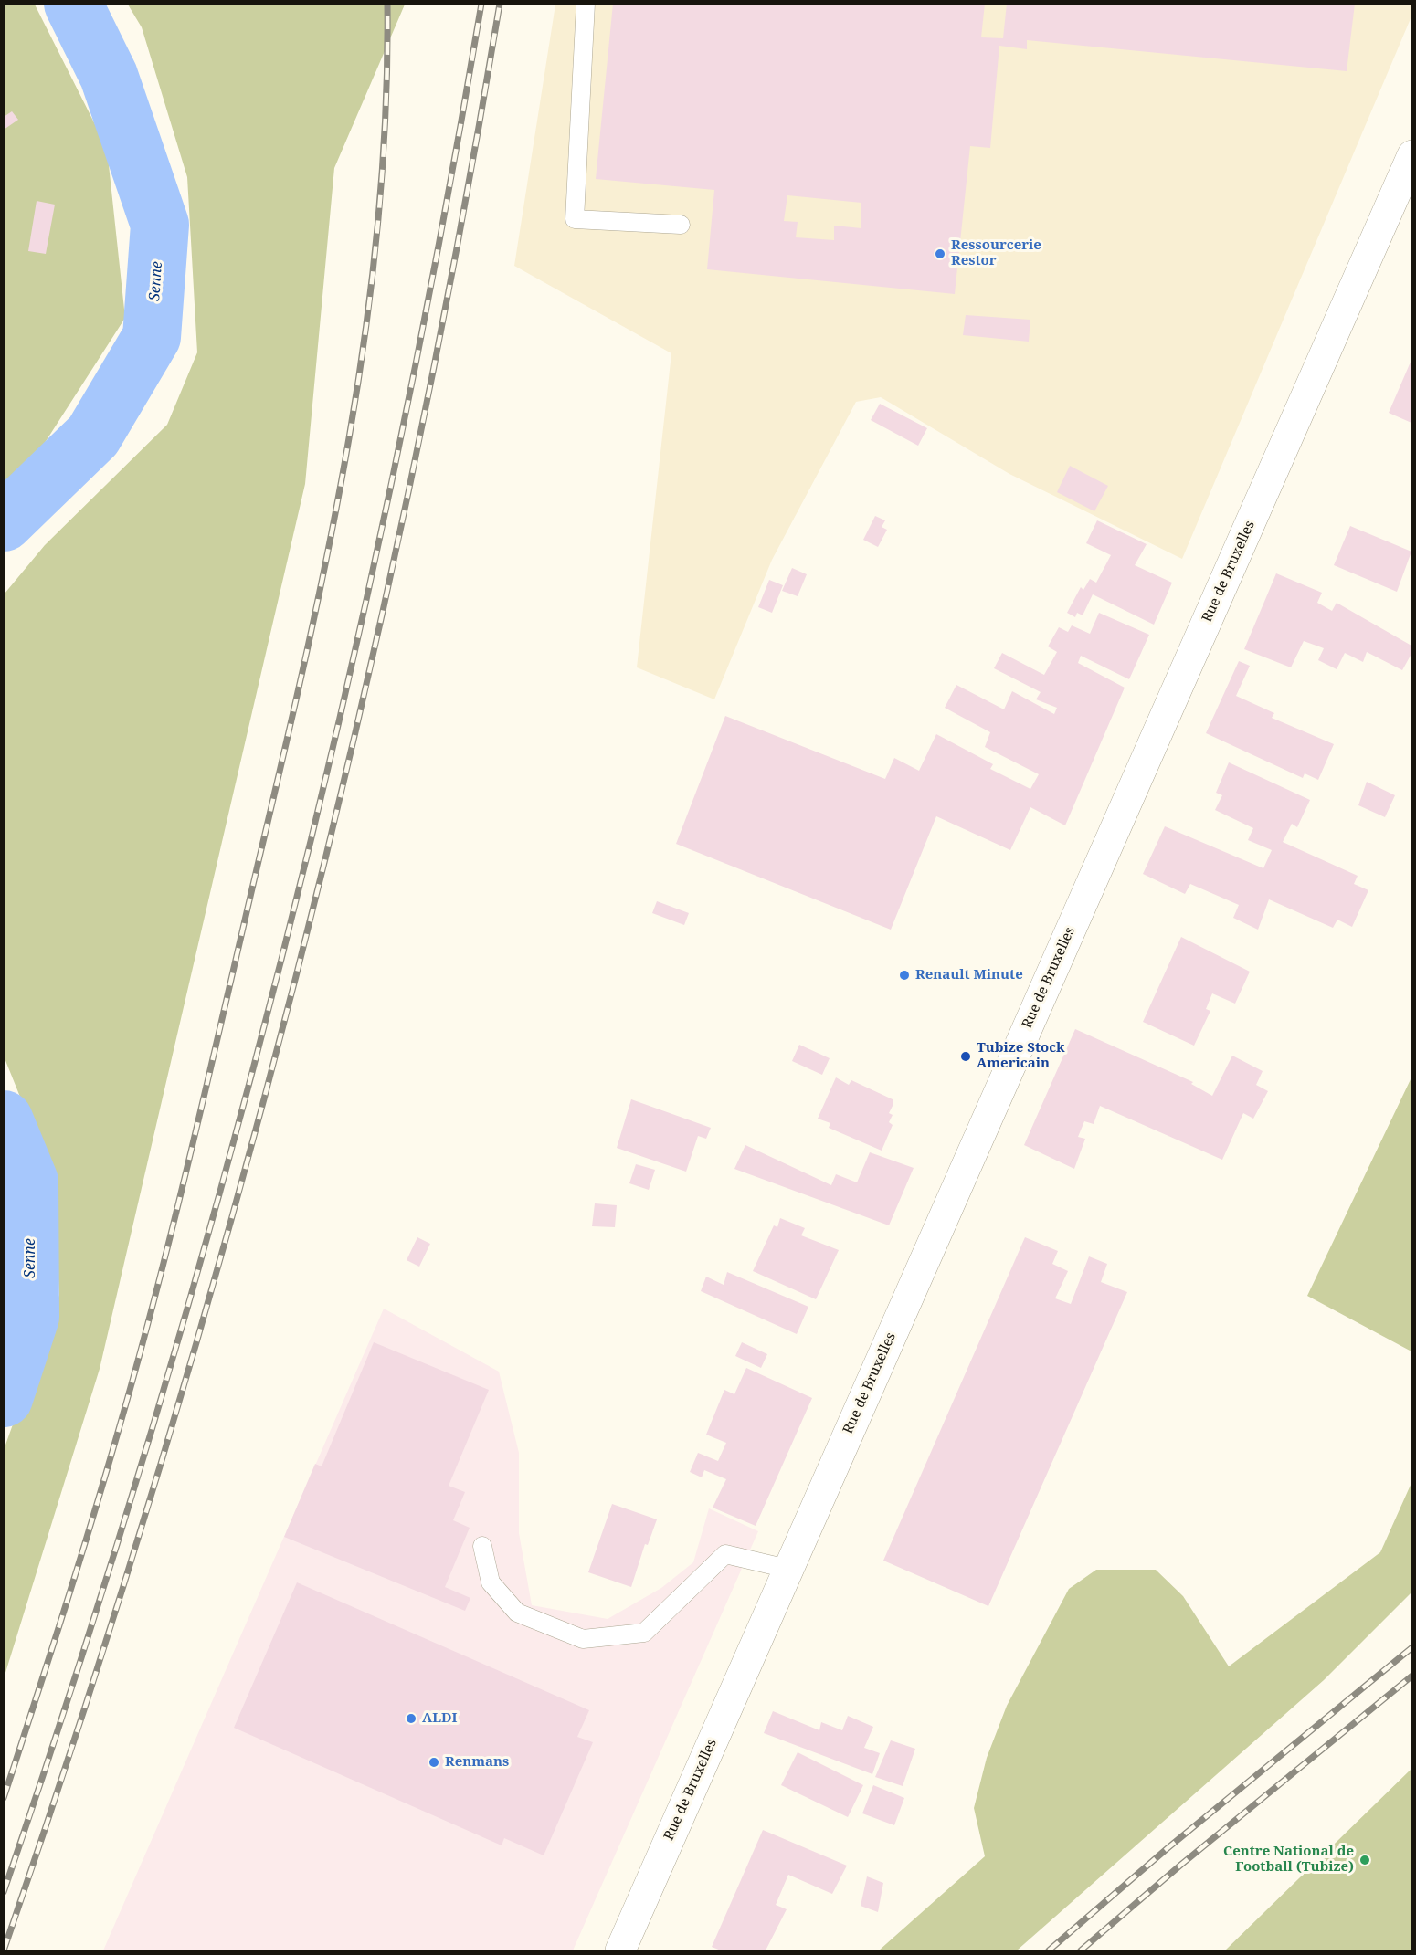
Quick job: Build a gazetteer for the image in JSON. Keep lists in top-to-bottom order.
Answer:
{
  "streets": {
    "main road": ["Rue de Bruxelles"]
  },
  "water": ["Senne"],
  "places": [
    "Ressourcerie Restor",
    "Renault Minute",
    "Tubize Stock Americain",
    "ALDI",
    "Renmans",
    "Centre National de Football (Tubize)"
  ]
}
